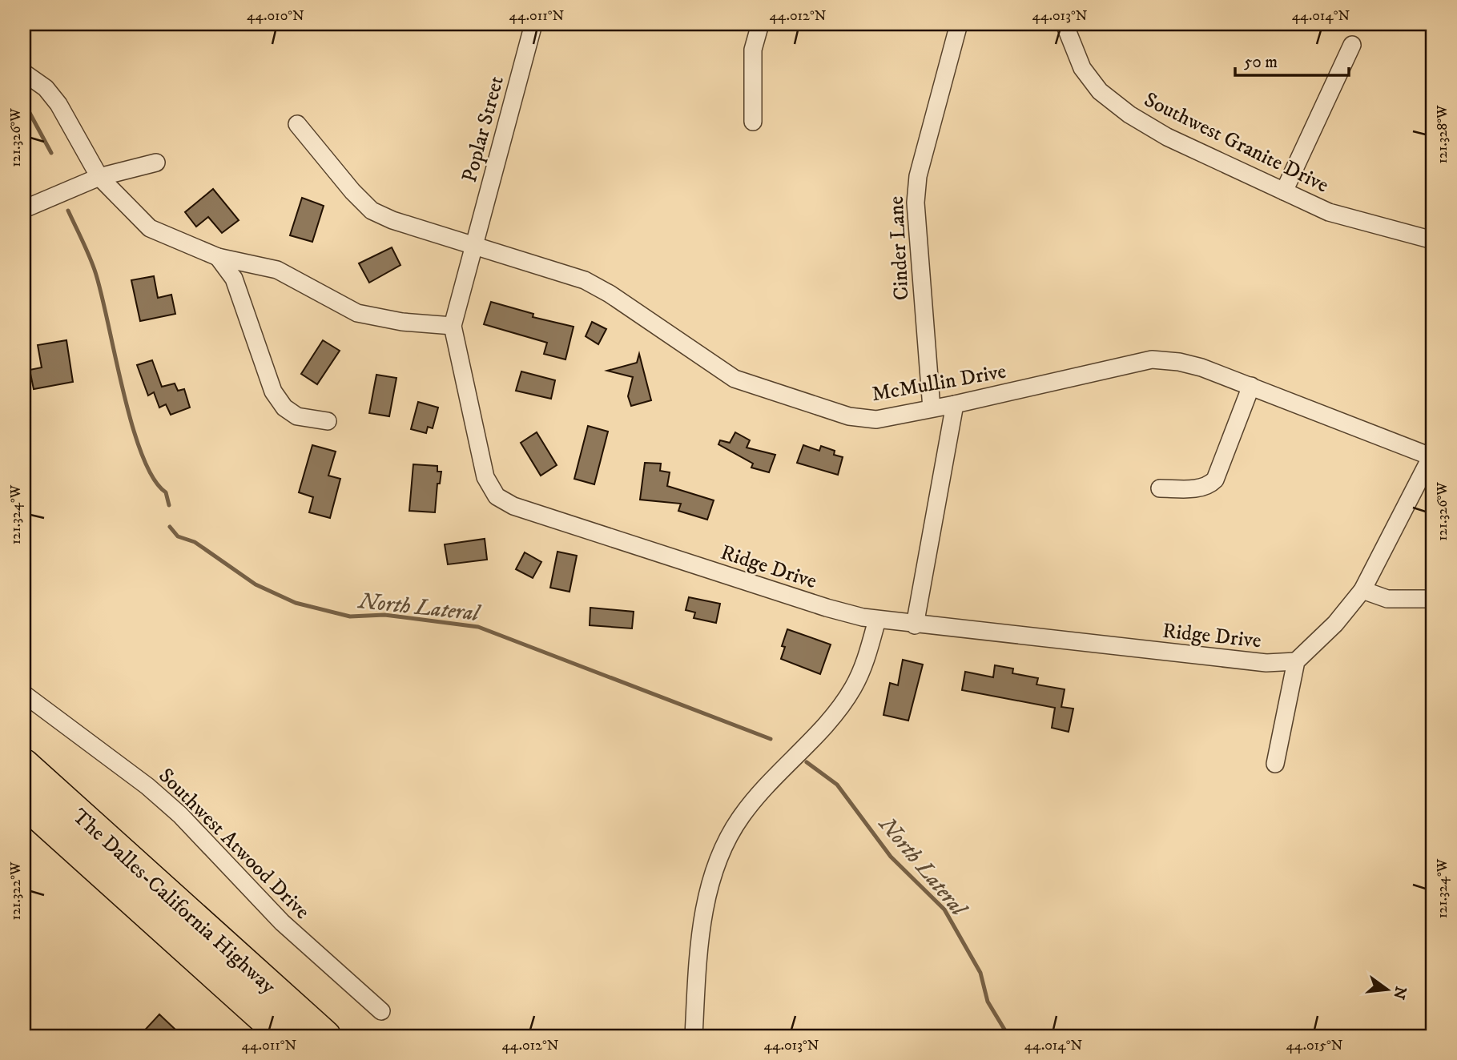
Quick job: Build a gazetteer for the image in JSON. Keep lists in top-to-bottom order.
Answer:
{
  "streets": {
    "highway": ["The Dalles-California Highway"],
    "street": [
      "Poplar Street",
      "Southwest Granite Drive",
      "Cinder Lane",
      "McMullin Drive",
      "Ridge Drive",
      "Southwest Atwood Drive"
    ]
  },
  "crossings": [
    ["Poplar Street", "McMullin Drive"],
    ["Poplar Street", "Ridge Drive"],
    ["Cinder Lane", "McMullin Drive"],
    ["McMullin Drive", "Ridge Drive"]
  ],
  "water": ["North Lateral"],
  "scale_bar": "50 m",
  "north": "right",
  "coordinates": [
    "44.010°N",
    "44.011°N",
    "44.012°N",
    "44.013°N",
    "44.014°N",
    "121.328°W",
    "121.326°W",
    "121.324°W",
    "121.322°W",
    "44.015°N"
  ]
}
